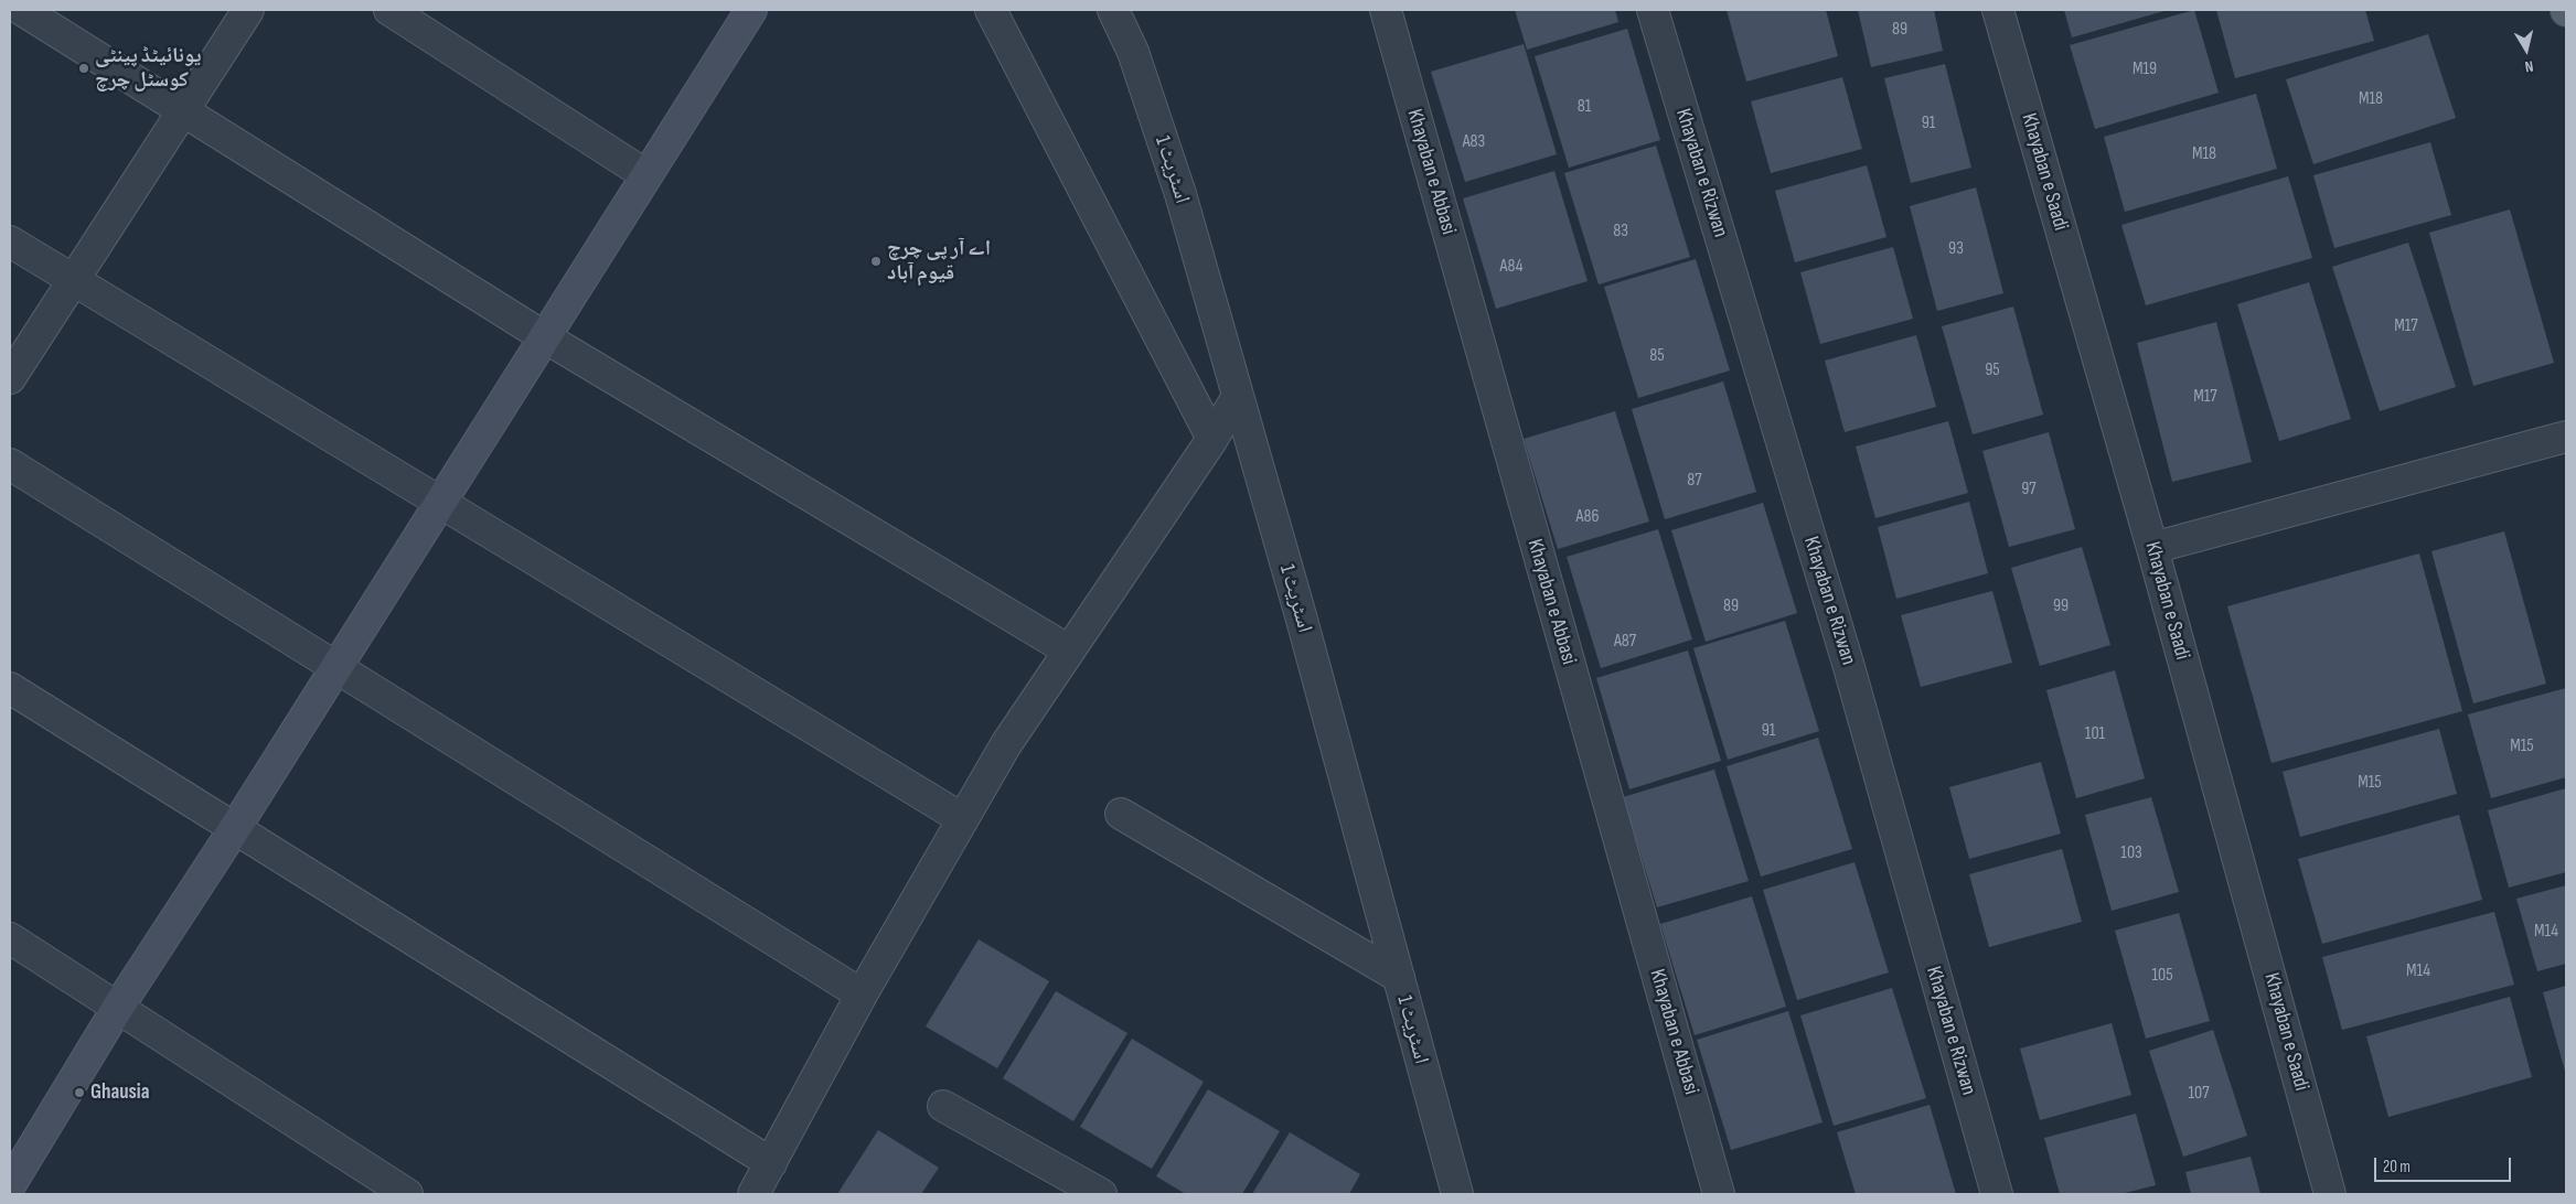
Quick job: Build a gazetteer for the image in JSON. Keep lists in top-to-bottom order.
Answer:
{
  "streets": {
    "street": [
      "اسٹریٹ 1",
      "Khayaban e Abbasi",
      "Khayaban e Saadi",
      "Khayaban e Rizwan"
    ]
  },
  "places": ["یونائیٹڈ پینٹی کوسٹل چرچ", "اے آر پی چرچ قیوم آباد", "Ghausia"],
  "house_numbers": [
    "89",
    "M19",
    "M18",
    "81",
    "91",
    "A83",
    "M18",
    "83",
    "93",
    "A84",
    "M17",
    "85",
    "95",
    "M17",
    "87",
    "97",
    "A86",
    "89",
    "99",
    "A87",
    "91",
    "101",
    "M15",
    "M15",
    "103",
    "M14",
    "M14",
    "105",
    "107"
  ],
  "scale_bar": "20 m",
  "north": "bottom"
}
